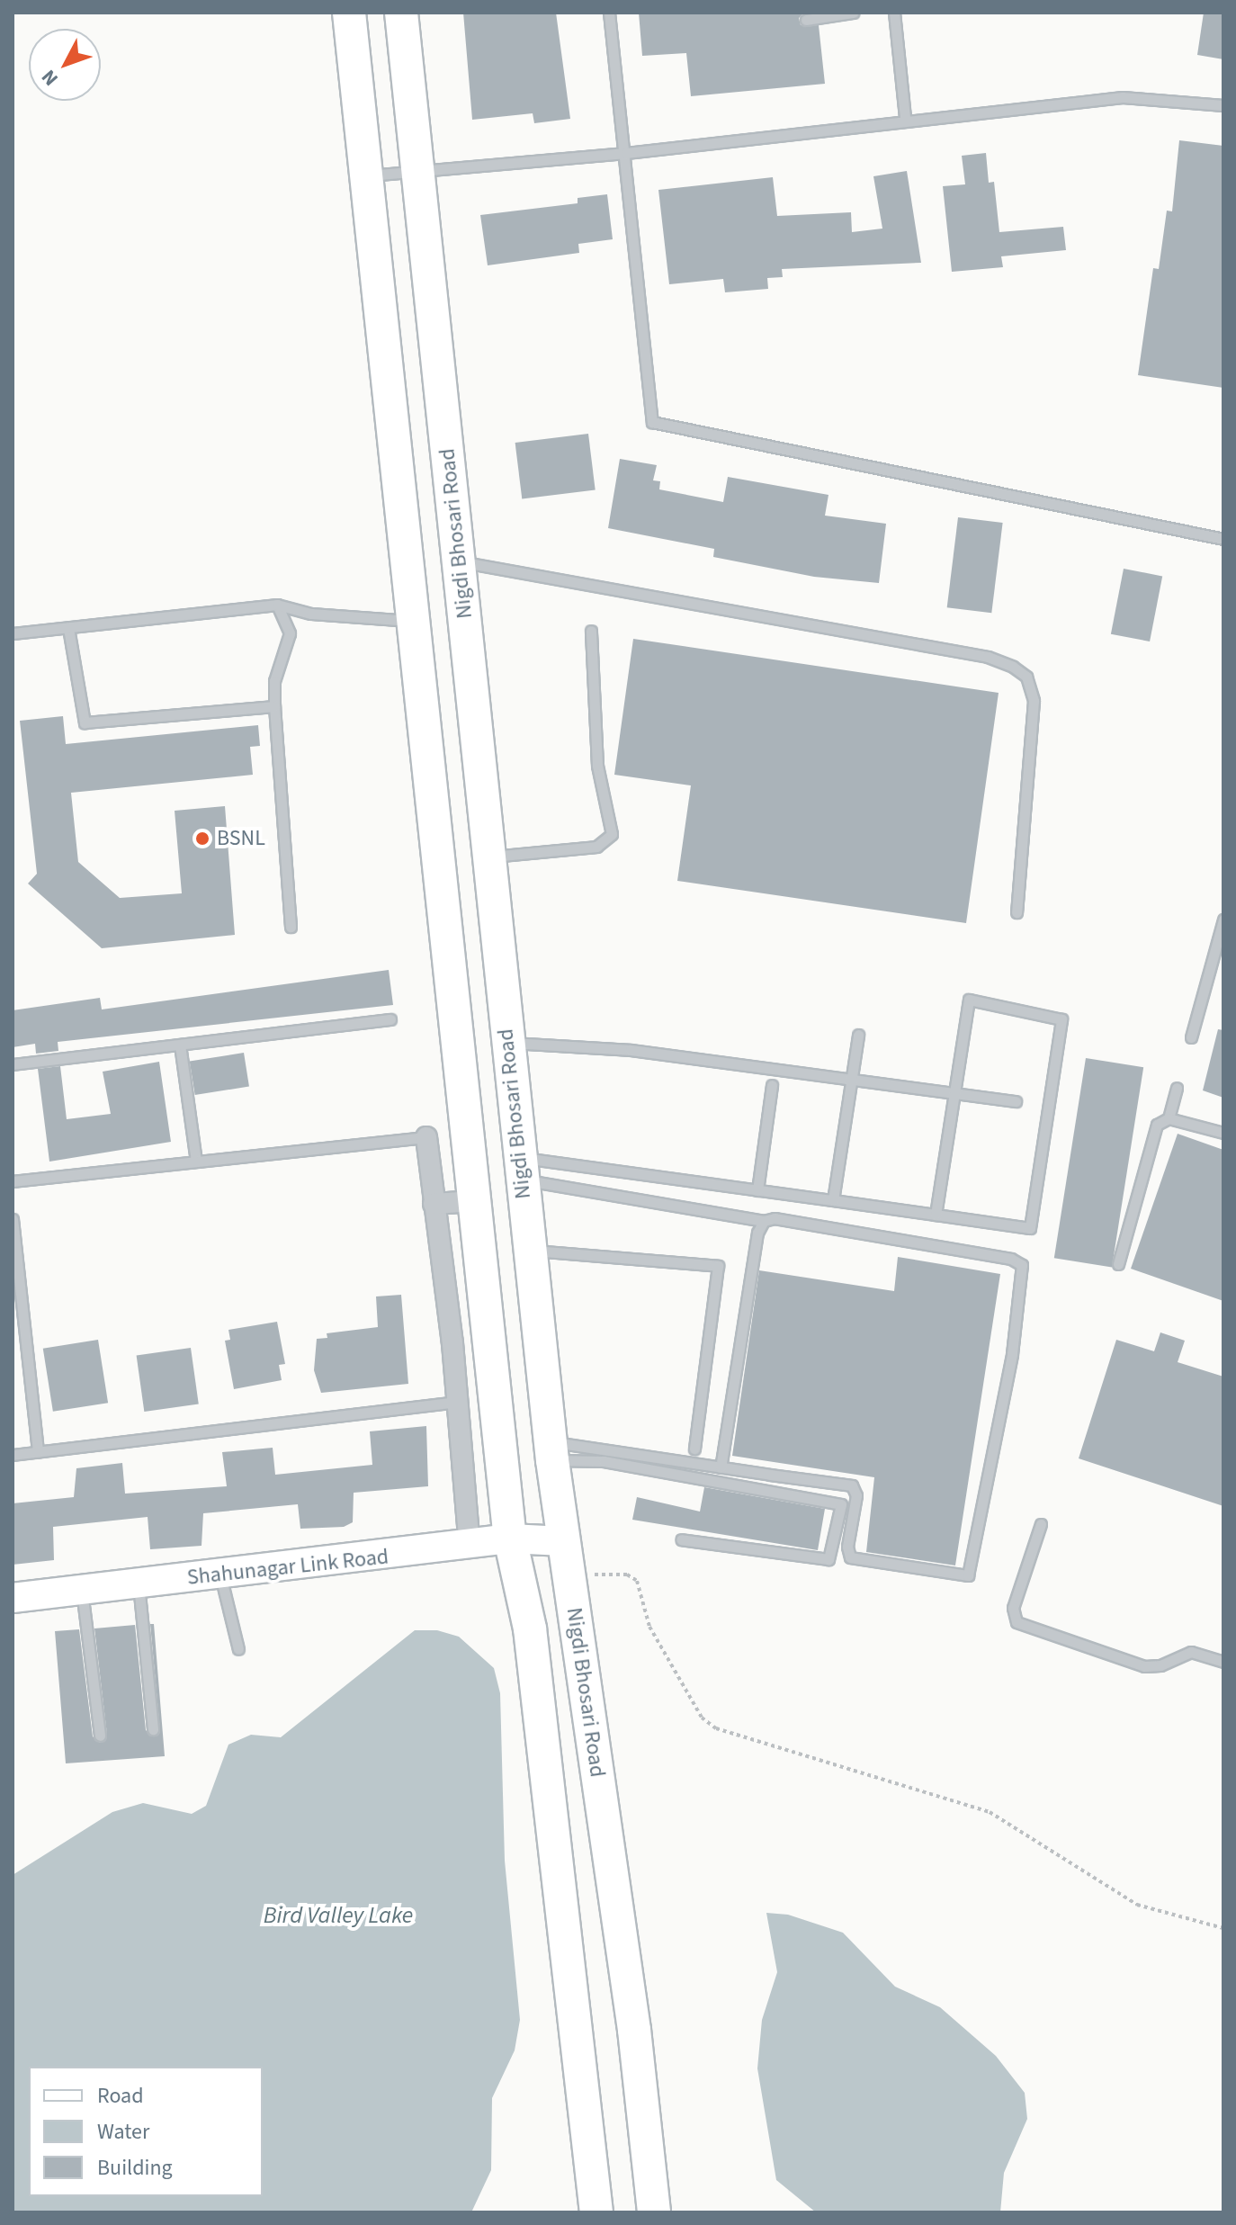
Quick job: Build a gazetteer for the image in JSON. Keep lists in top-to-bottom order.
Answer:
{
  "streets": {
    "main road": ["Nigdi Bhosari Road"],
    "street": ["Shahunagar Link Road"]
  },
  "crossings": [
    ["Nigdi Bhosari Road", "Shahunagar Link Road"]
  ],
  "water": ["Bird Valley Lake"],
  "places": ["BSNL"],
  "legend": ["Road", "Water", "Building"],
  "north": "bottom left"
}
